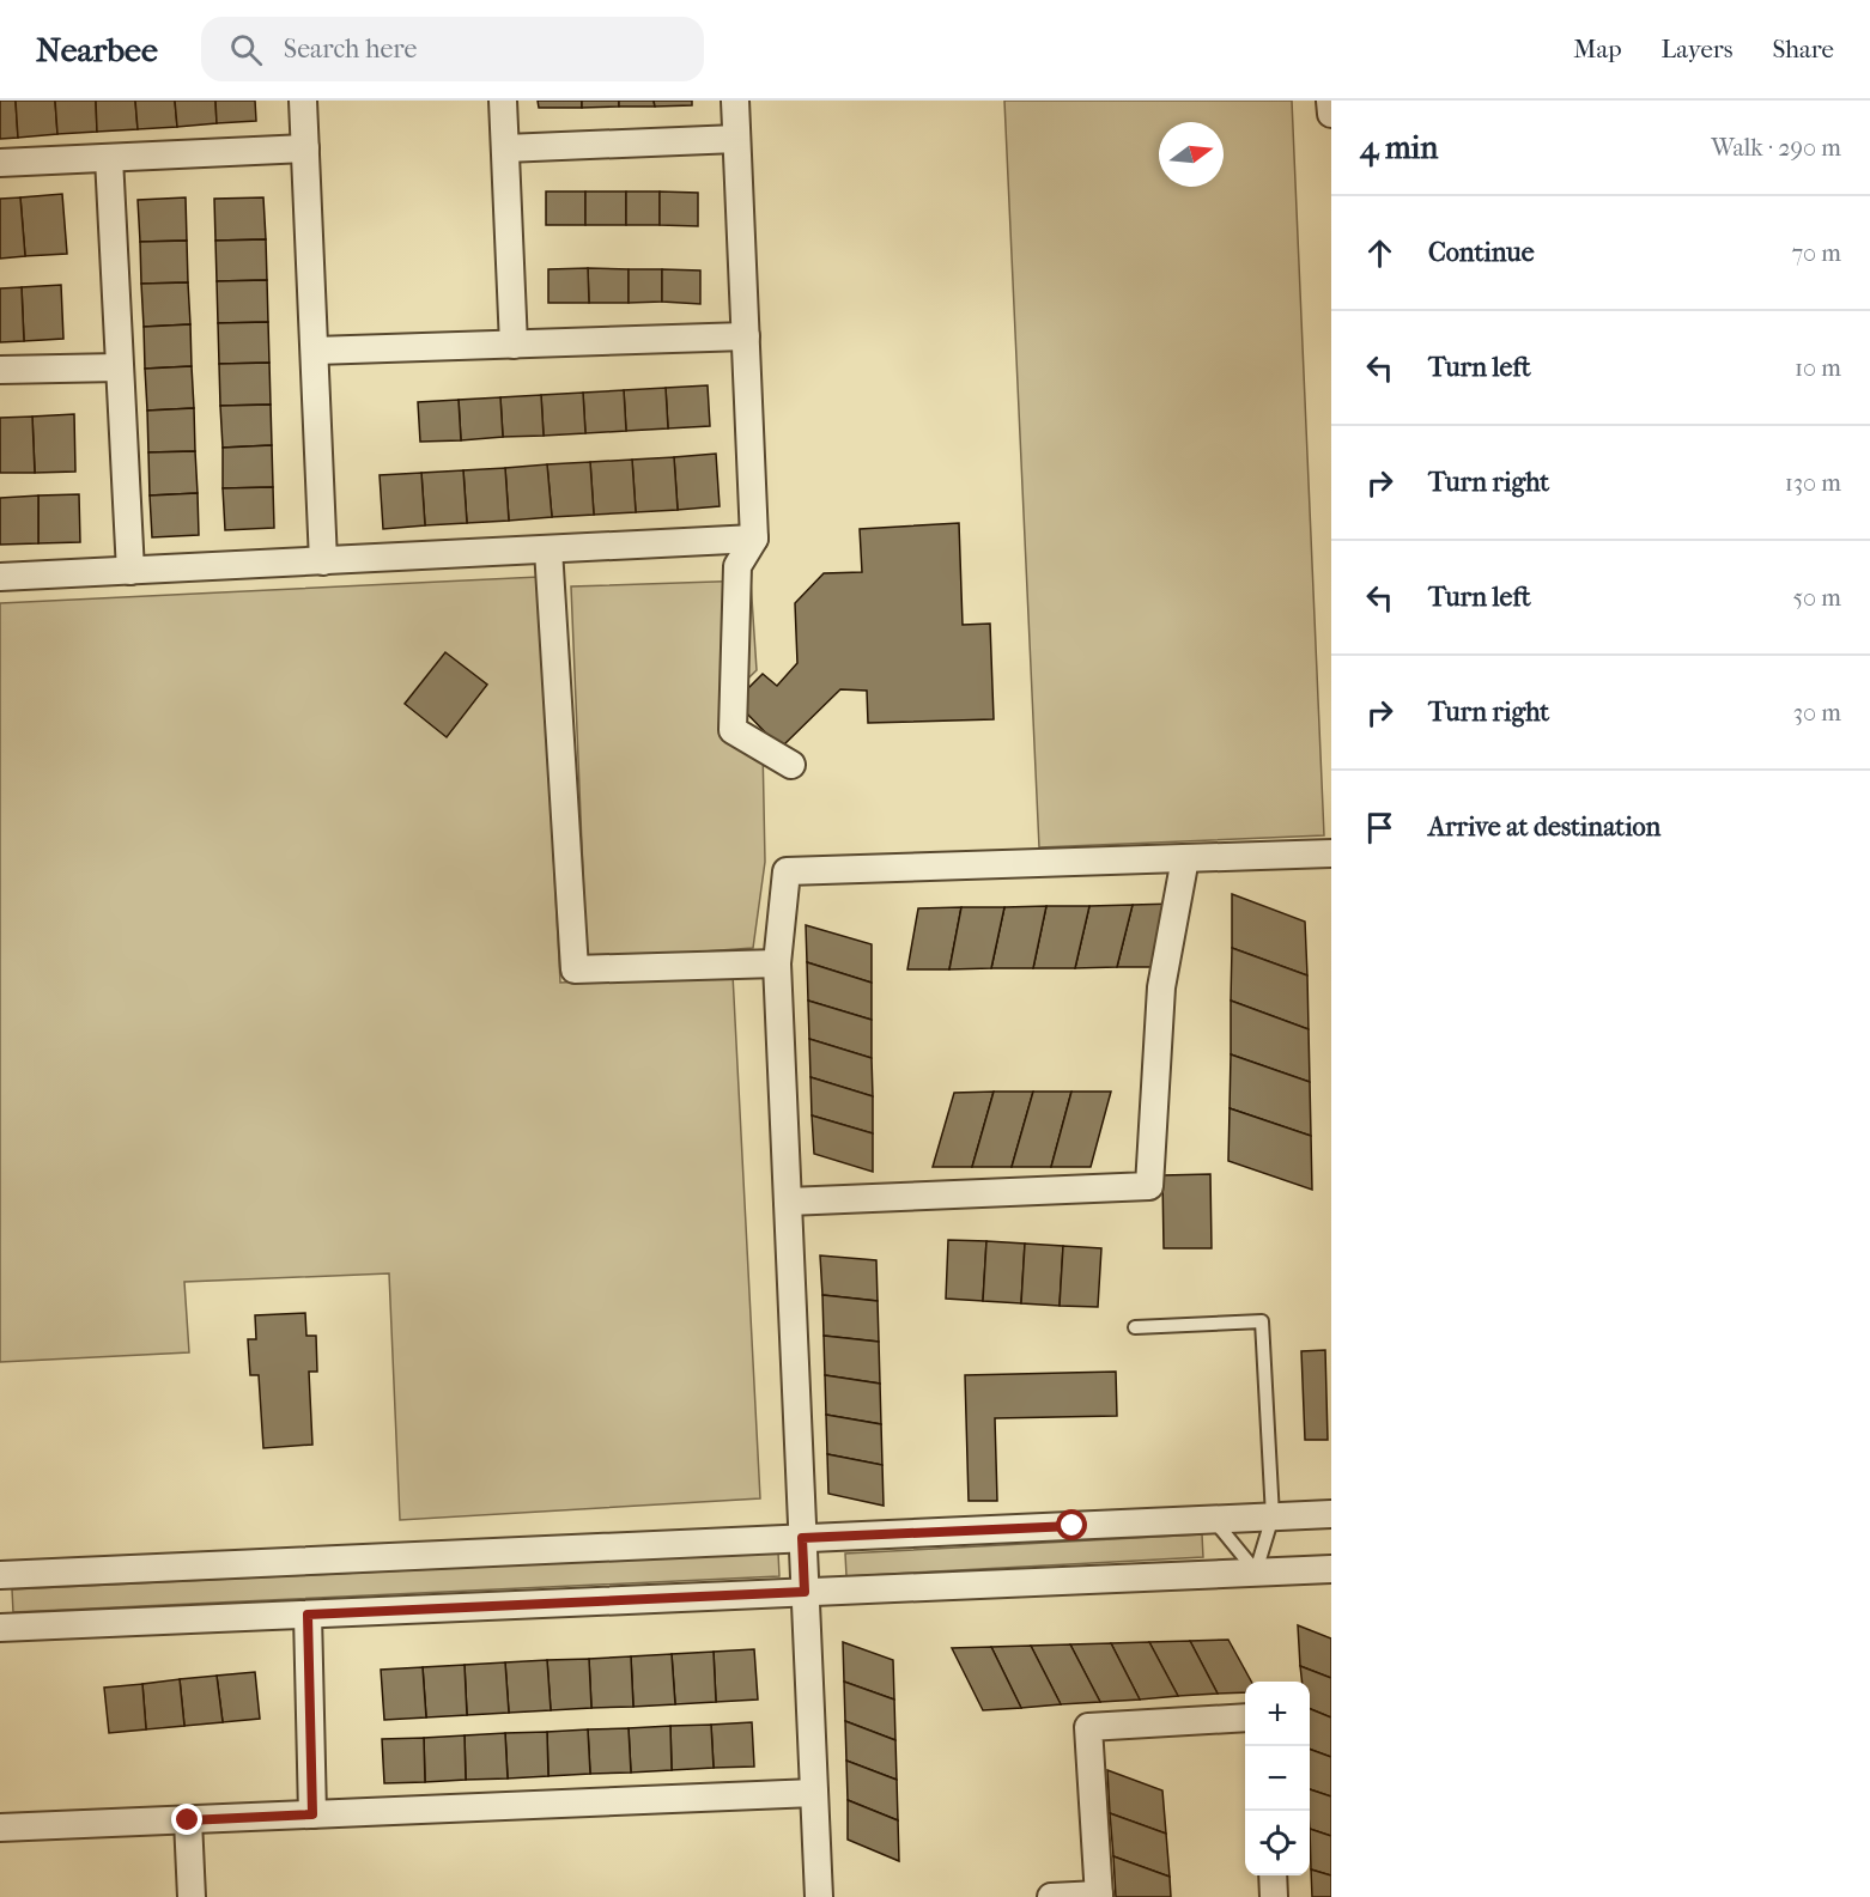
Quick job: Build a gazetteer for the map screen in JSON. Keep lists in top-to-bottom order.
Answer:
{
  "north": "right",
  "page": {
    "header": "Nearbee",
    "search": "Search here",
    "nav": ["Map", "Layers", "Share"],
    "heading": ["4 min", "Walk · 290 m"],
    "list": [
      ["Continue", "70 m"],
      ["Turn left", "10 m"],
      ["Turn right", "130 m"],
      ["Turn left", "50 m"],
      ["Turn right", "30 m"],
      "Arrive at destination"
    ],
    "map_buttons": ["+", "−"]
  }
}
